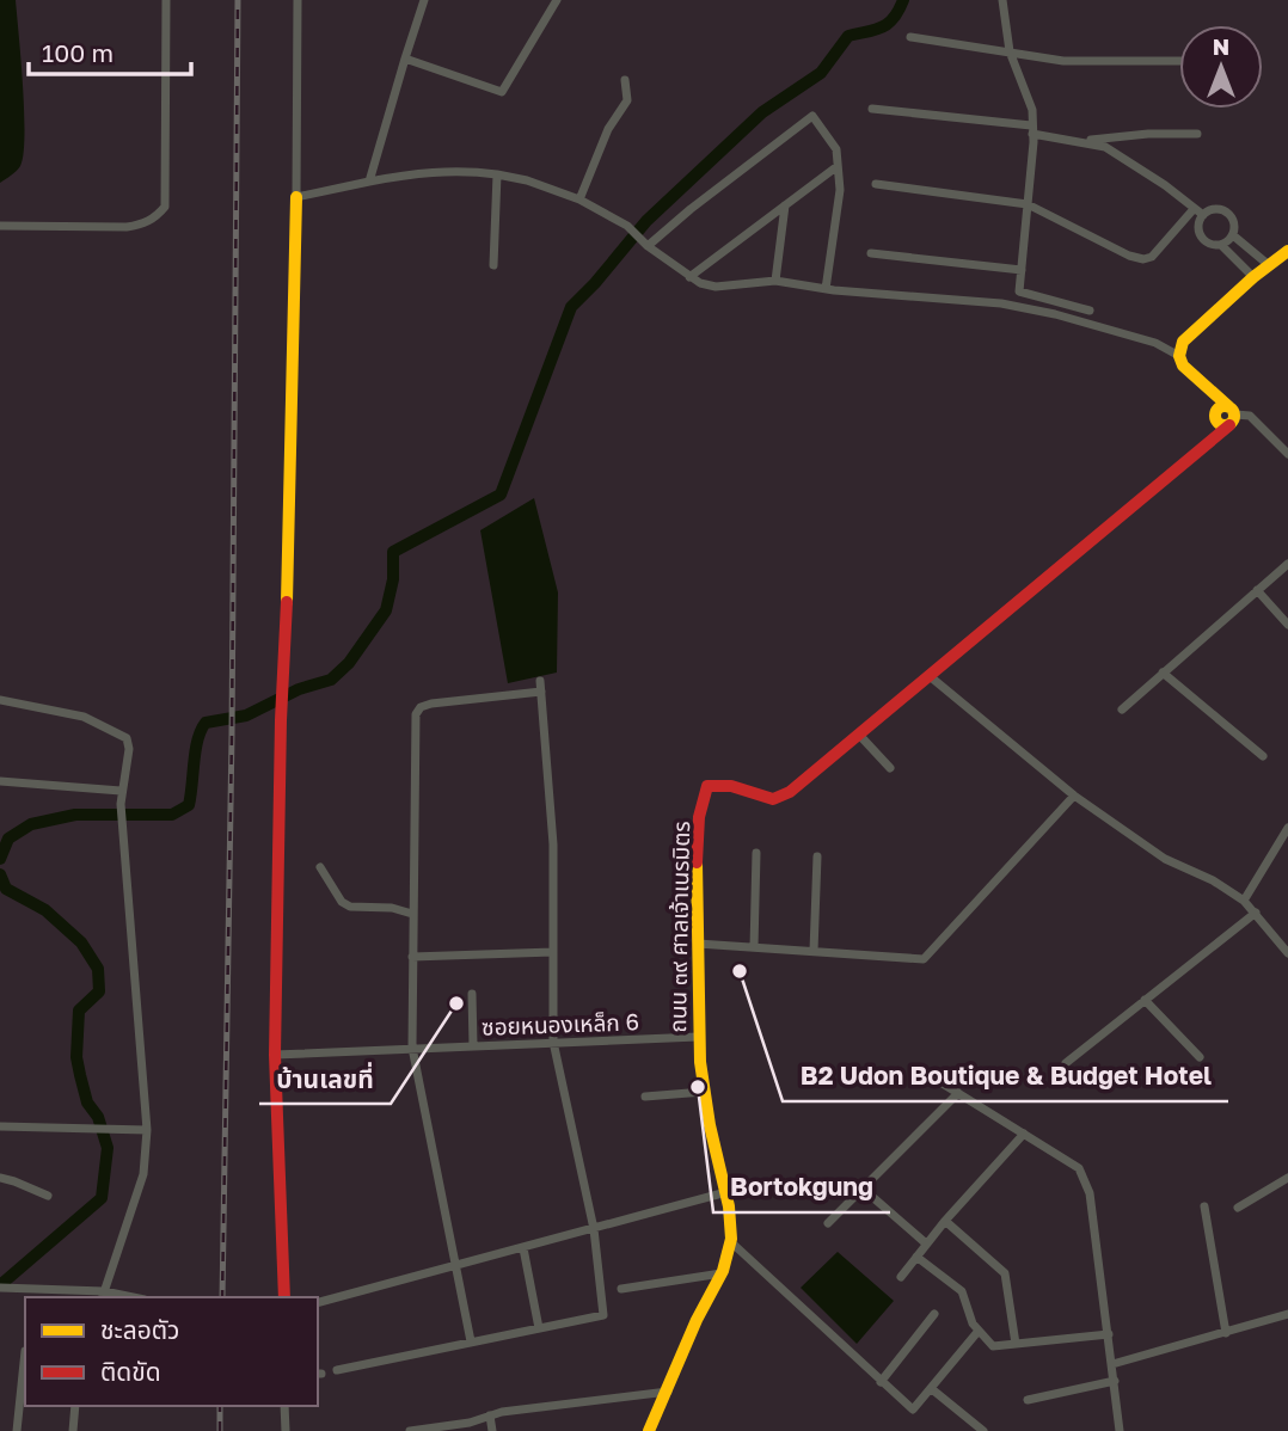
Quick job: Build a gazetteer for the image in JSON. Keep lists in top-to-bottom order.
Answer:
{
  "streets": {
    "main road": ["ถนน ๓๙ ศาลเจ้าเนรมิตร"],
    "street": ["ซอยหนองเหล็ก 6"]
  },
  "crossings": [
    ["ถนน ๓๙ ศาลเจ้าเนรมิตร", "ซอยหนองเหล็ก 6"]
  ],
  "places": ["B2 Udon Boutique & Budget Hotel", "บ้านเลขที่", "Bortokgung"],
  "legend": ["ชะลอตัว", "ติดขัด"],
  "scale_bar": "100 m",
  "north": "top"
}
